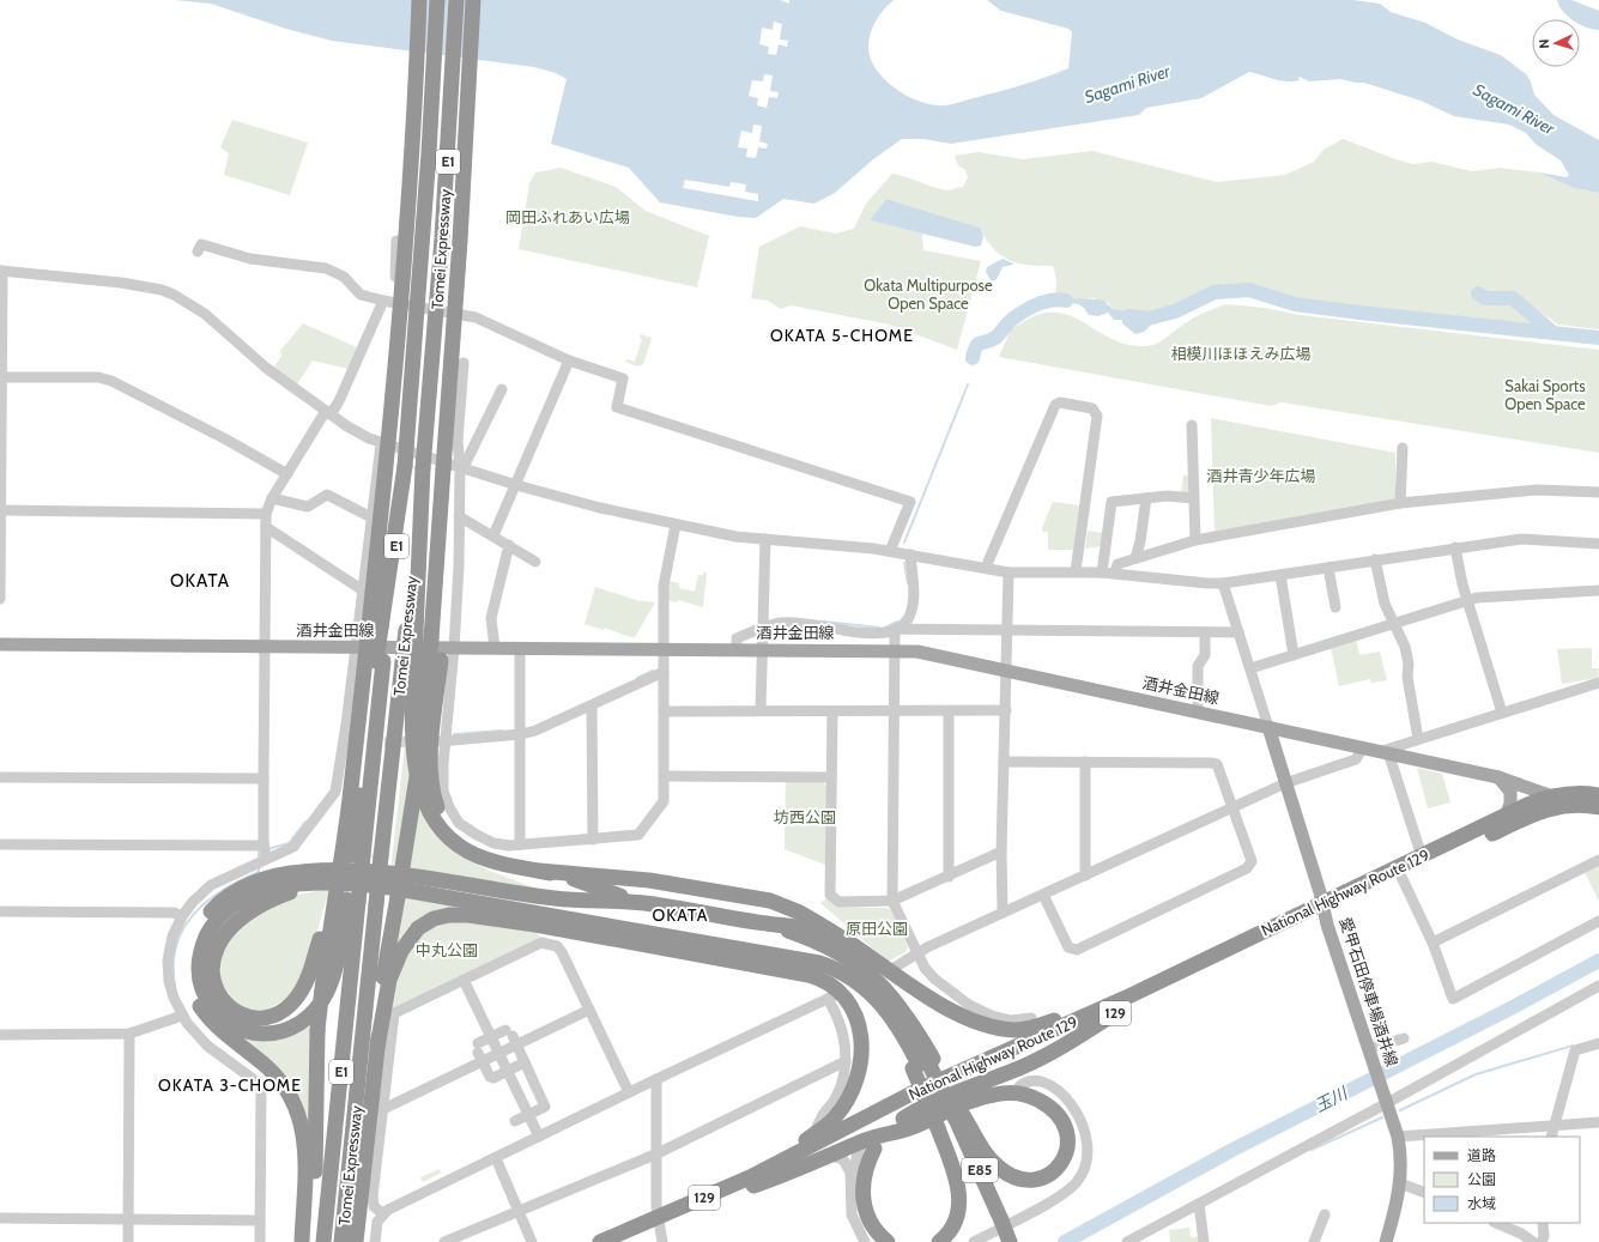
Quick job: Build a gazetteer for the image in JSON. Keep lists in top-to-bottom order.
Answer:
{
  "streets": {
    "highway": [
      "E1",
      "Tomei Expressway",
      "National Highway Route 129",
      "129",
      "E85"
    ],
    "main road": ["酒井金田線", "愛甲石田停車場酒井線"]
  },
  "crossings": [
    ["酒井金田線", "National Highway Route 129"],
    ["酒井金田線", "愛甲石田停車場酒井線"],
    ["National Highway Route 129", "愛甲石田停車場酒井線"]
  ],
  "districts": [
    "OKATA 5-CHOME",
    "OKATA",
    "OKATA",
    "OKATA 3-CHOME"
  ],
  "water": ["Sagami River", "玉川"],
  "parks": [
    "岡田ふれあい広場",
    "Okata Multipurpose Open Space",
    "相模川ほほえみ広場",
    "Sakai Sports Open Space",
    "酒井青少年広場",
    "坊西公園",
    "原田公園",
    "中丸公園"
  ],
  "legend": ["道路", "公園", "水域"],
  "north": "left"
}
